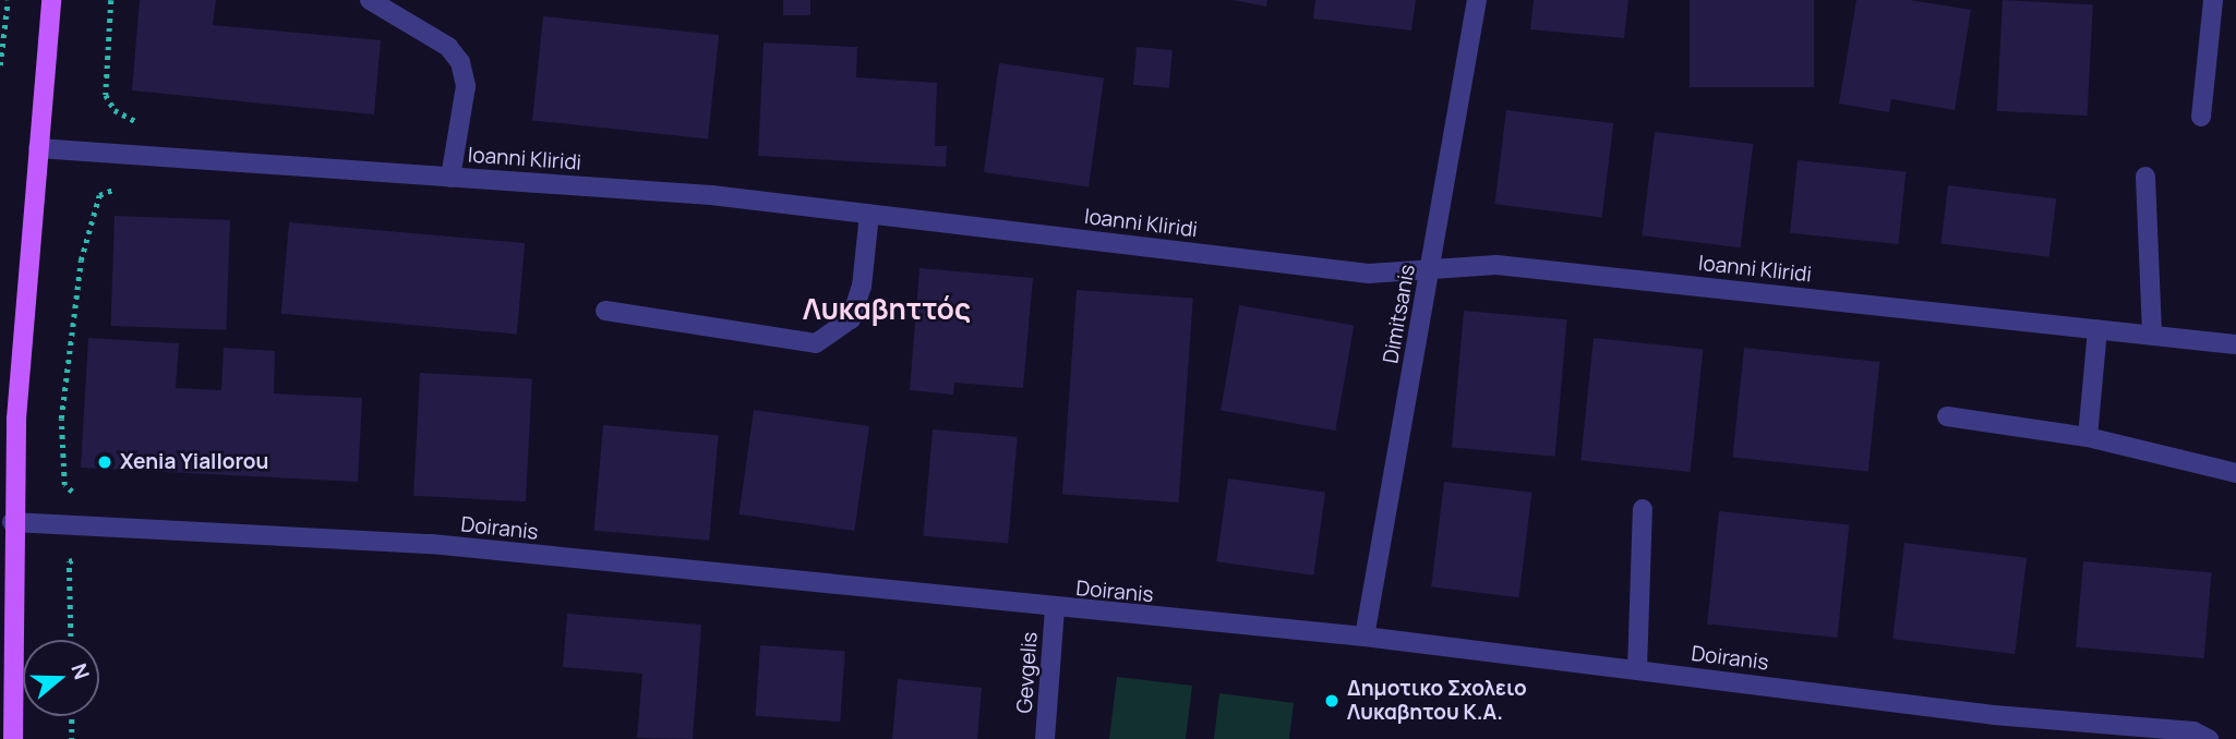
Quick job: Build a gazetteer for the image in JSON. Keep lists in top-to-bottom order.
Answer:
{
  "streets": {
    "street": [
      "Ioanni Kliridi",
      "Dimitsanis",
      "Doiranis",
      "Gevgelis"
    ]
  },
  "crossings": [
    ["Ioanni Kliridi", "Dimitsanis"],
    ["Dimitsanis", "Doiranis"],
    ["Doiranis", "Gevgelis"]
  ],
  "districts": ["Λυκαβηττός"],
  "places": ["Xenia Yiallorou", "Δημοτικο Σχολειο Λυκαβητου Κ.Α."],
  "north": "right"
}
